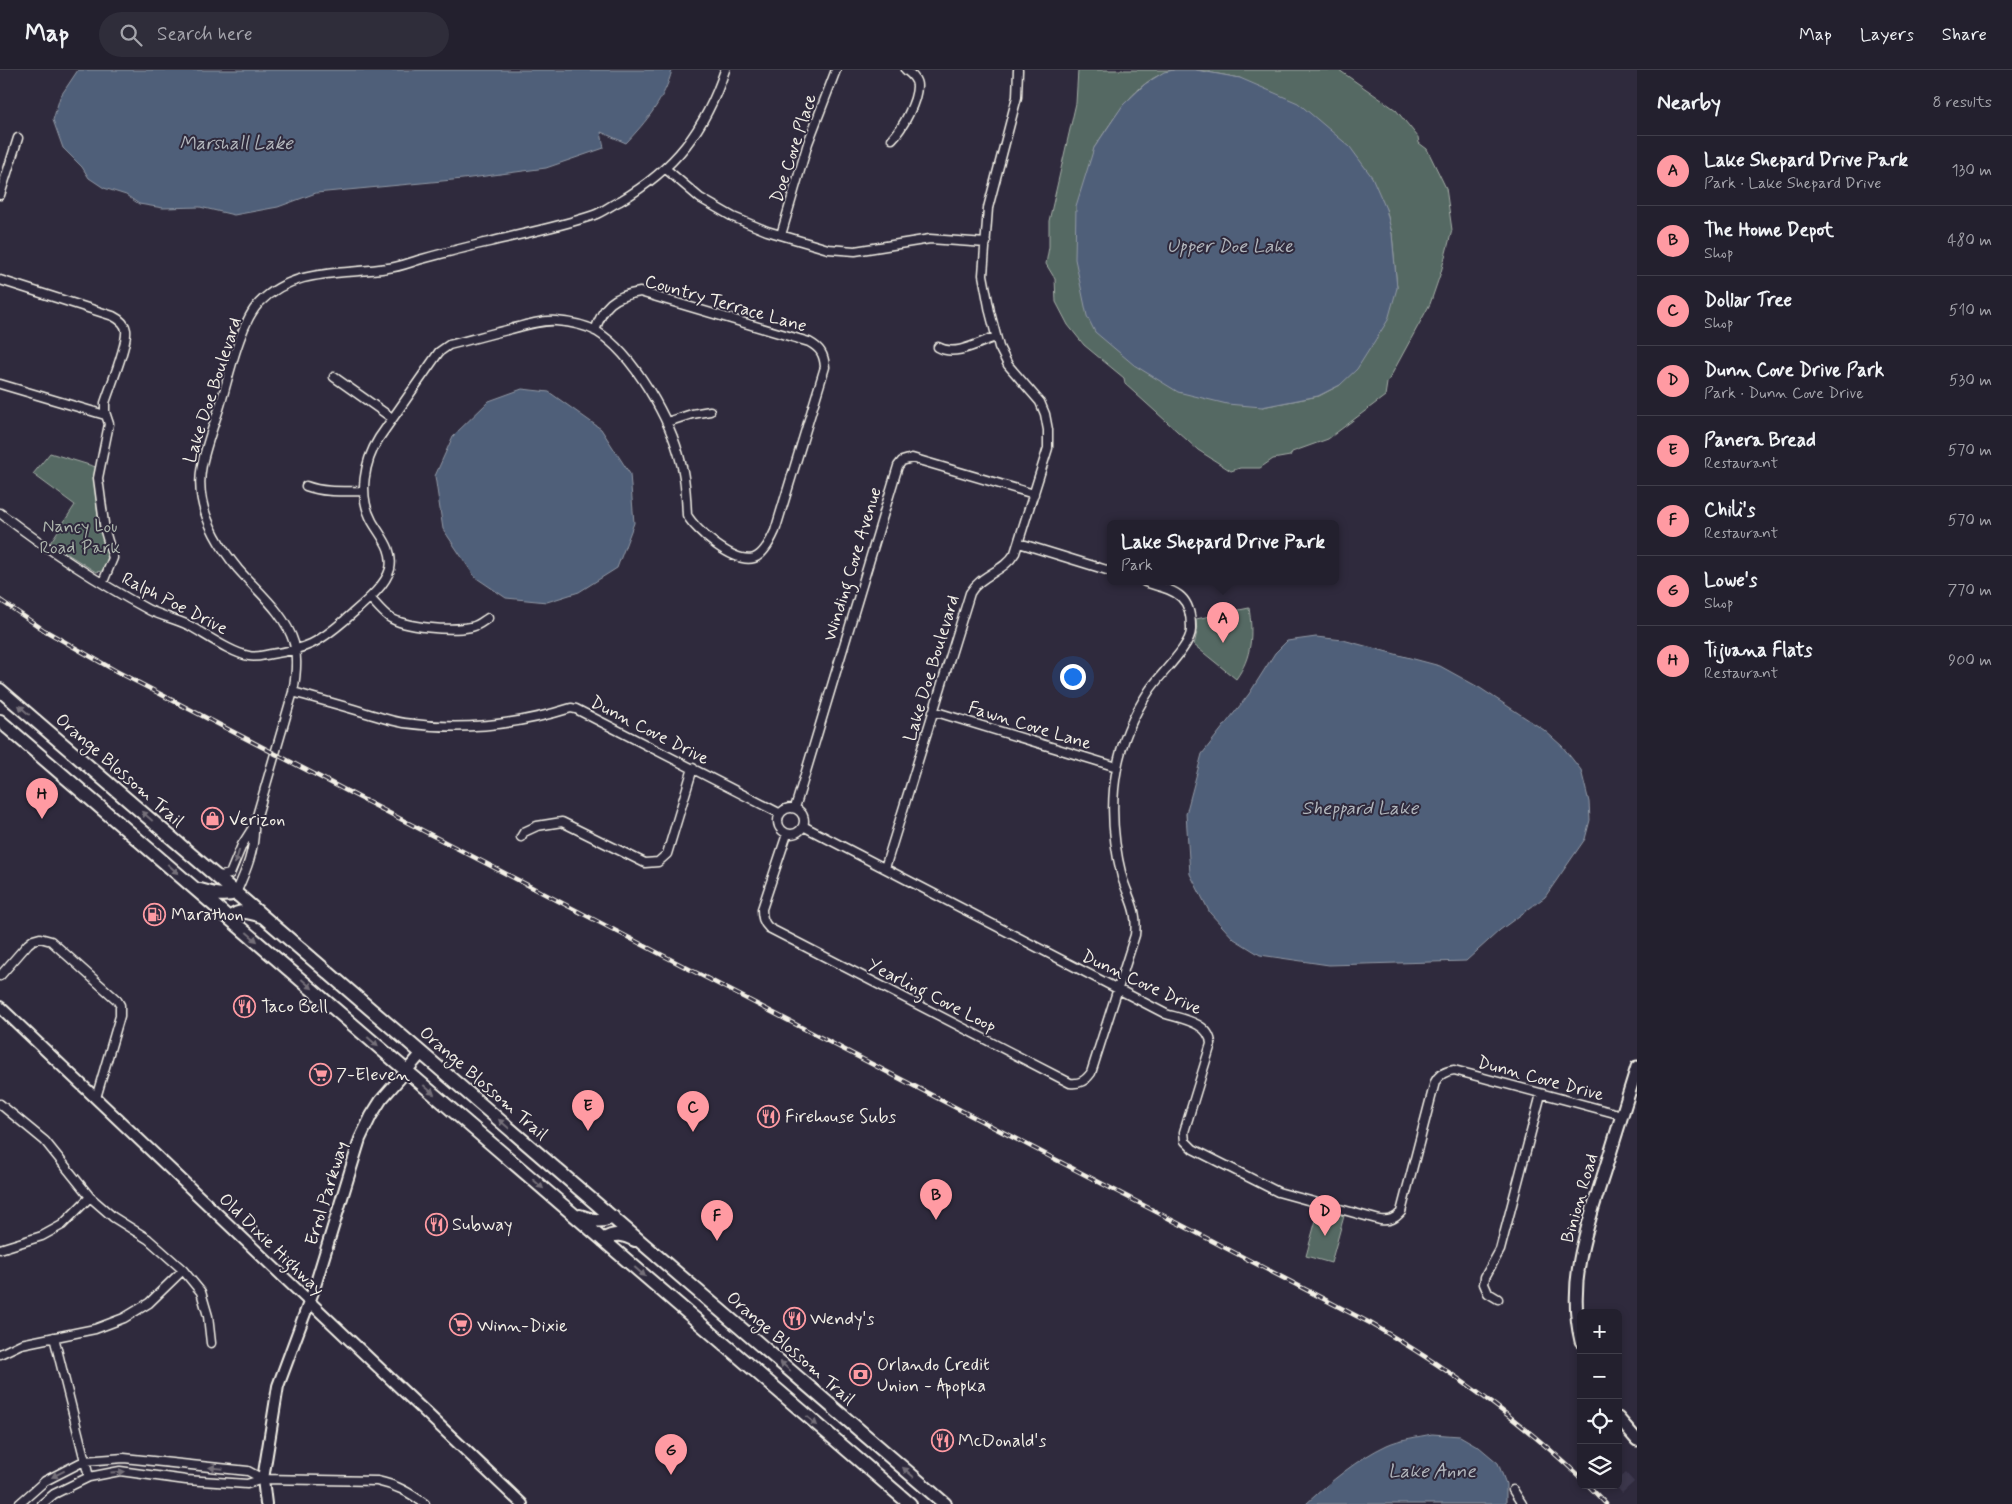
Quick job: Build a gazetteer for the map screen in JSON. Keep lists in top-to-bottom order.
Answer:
{
  "streets": {
    "main road": ["Orange Blossom Trail", "Binion Road"],
    "street": [
      "Doe Cove Place",
      "Country Terrace Lane",
      "Lake Doe Boulevard",
      "Winding Cove Avenue",
      "Ralph Poe Drive",
      "Fawn Cove Lane",
      "Dunn Cove Drive",
      "Yearling Cove Loop",
      "Errol Parkway",
      "Old Dixie Highway"
    ]
  },
  "crossings": [
    ["Lake Doe Boulevard", "Winding Cove Avenue"],
    ["Lake Doe Boulevard", "Ralph Poe Drive"],
    ["Lake Doe Boulevard", "Fawn Cove Lane"],
    ["Lake Doe Boulevard", "Dunn Cove Drive"],
    ["Lake Doe Boulevard", "Orange Blossom Trail"],
    ["Winding Cove Avenue", "Dunn Cove Drive"],
    ["Winding Cove Avenue", "Yearling Cove Loop"],
    ["Fawn Cove Lane", "Yearling Cove Loop"],
    ["Dunn Cove Drive", "Yearling Cove Loop"],
    ["Dunn Cove Drive", "Binion Road"],
    ["Orange Blossom Trail", "Errol Parkway"],
    ["Errol Parkway", "Old Dixie Highway"]
  ],
  "water": [
    "Marshall Lake",
    "Upper Doe Lake",
    "Sheppard Lake",
    "Lake Anne"
  ],
  "parks": ["Nancy Lou Road Park"],
  "places": {
    "shop": ["Verizon"],
    "fuel station": ["Marathon"],
    "restaurant": [
      "Taco Bell",
      "Firehouse Subs",
      "Subway",
      "Wendy's",
      "McDonald's"
    ],
    "supermarket": ["7-Eleven", "Winn-Dixie"],
    "bank": ["Orlando Credit Union - Apopka"]
  },
  "page": {
    "header": "Map",
    "search": "Search here",
    "nav": ["Map", "Layers", "Share"],
    "heading": ["Nearby", "8 results"],
    "list": [
      {
        "mark": "A",
        "name": "Lake Shepard Drive Park",
        "note": "Park · Lake Shepard Drive",
        "value": "130 m"
      },
      {
        "mark": "B",
        "name": "The Home Depot",
        "note": "Shop",
        "value": "480 m"
      },
      {
        "mark": "C",
        "name": "Dollar Tree",
        "note": "Shop",
        "value": "510 m"
      },
      {
        "mark": "D",
        "name": "Dunn Cove Drive Park",
        "note": "Park · Dunn Cove Drive",
        "value": "530 m"
      },
      {
        "mark": "E",
        "name": "Panera Bread",
        "note": "Restaurant",
        "value": "570 m"
      },
      {
        "mark": "F",
        "name": "Chili's",
        "note": "Restaurant",
        "value": "570 m"
      },
      {
        "mark": "G",
        "name": "Lowe's",
        "note": "Shop",
        "value": "770 m"
      },
      {
        "mark": "H",
        "name": "Tijuana Flats",
        "note": "Restaurant",
        "value": "900 m"
      }
    ],
    "popup": ["Lake Shepard Drive Park", "Park"],
    "pins": [
      "A",
      "H",
      "E",
      "C",
      "B",
      "D",
      "F",
      "G"
    ],
    "map_buttons": ["+", "−"]
  }
}
